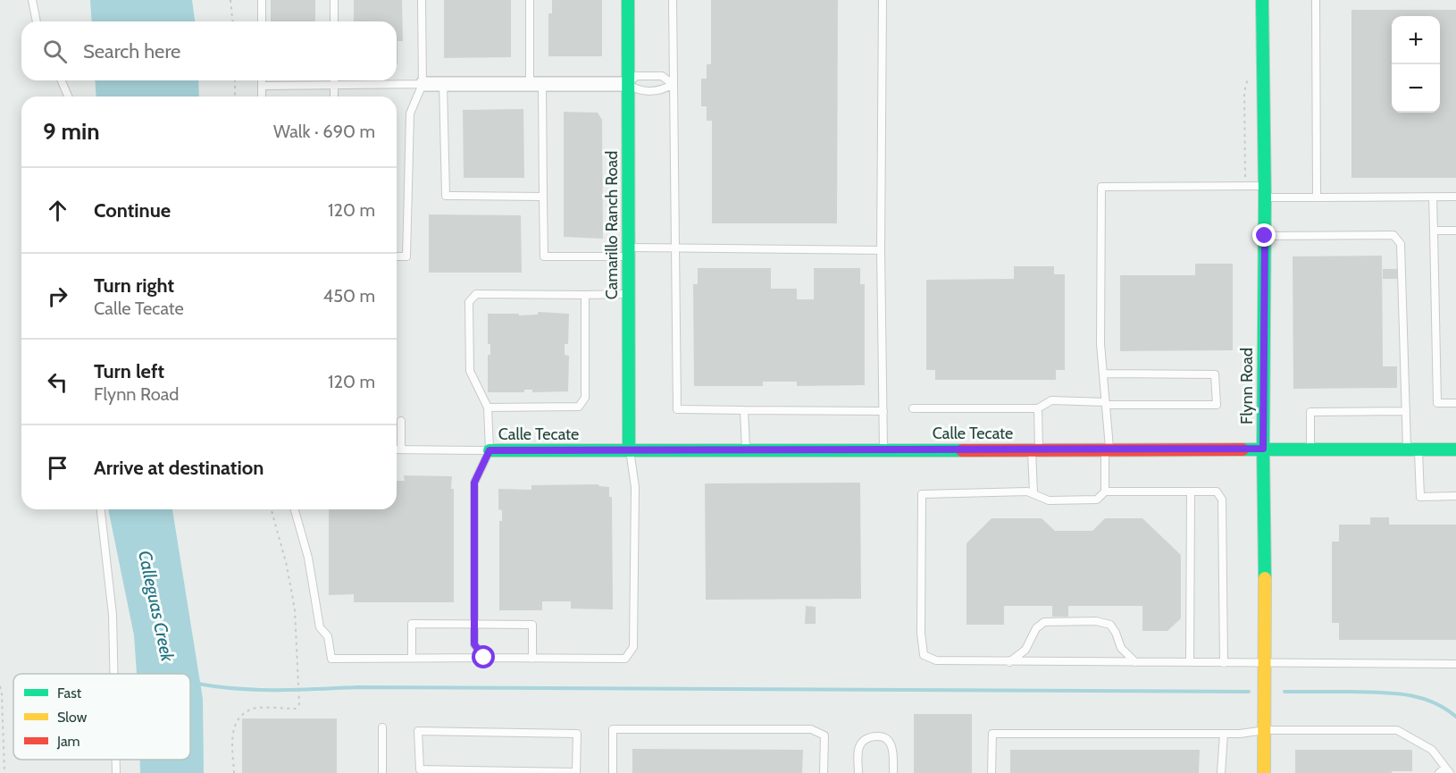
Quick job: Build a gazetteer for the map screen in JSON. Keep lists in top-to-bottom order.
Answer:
{
  "streets": {
    "street": ["Camarillo Ranch Road", "Flynn Road", "Calle Tecate"]
  },
  "crossings": [
    ["Camarillo Ranch Road", "Calle Tecate"],
    ["Flynn Road", "Calle Tecate"]
  ],
  "water": ["Calleguas Creek"],
  "legend": ["Fast", "Slow", "Jam"],
  "page": {
    "map_buttons": ["+", "−"],
    "search": "Search here",
    "heading": ["9 min", "Walk · 690 m"],
    "list": [
      ["Continue", "120 m"],
      ["Turn right", "Calle Tecate", "450 m"],
      ["Turn left", "Flynn Road", "120 m"],
      "Arrive at destination"
    ]
  }
}
